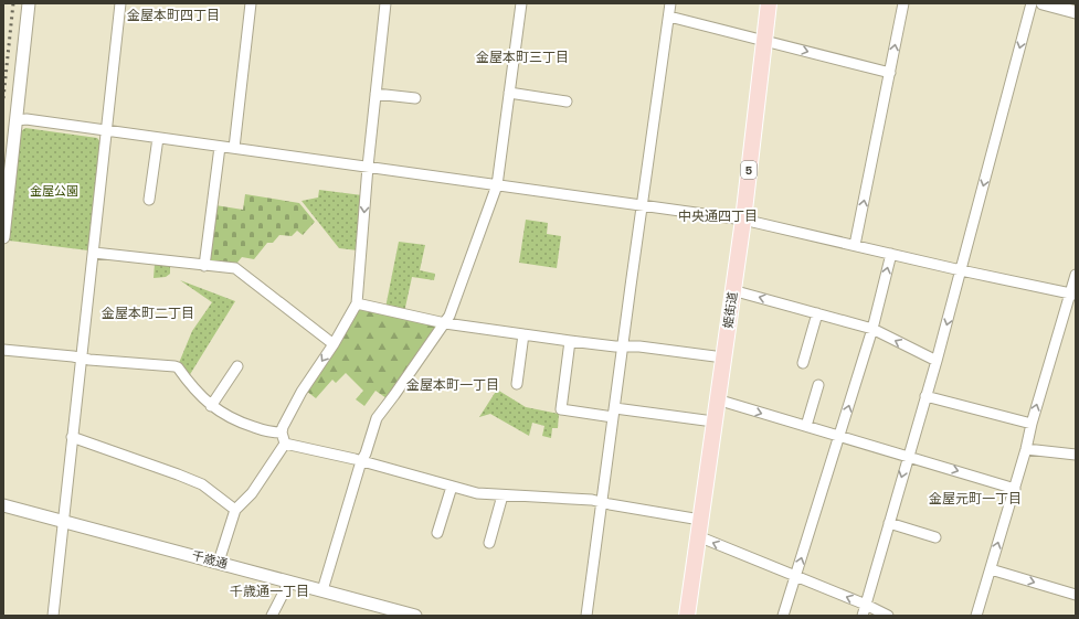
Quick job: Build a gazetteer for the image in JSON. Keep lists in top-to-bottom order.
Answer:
{
  "streets": {
    "main road": ["5", "姫街道"],
    "street": ["千歳通"]
  },
  "districts": [
    "金屋本町四丁目",
    "金屋本町三丁目",
    "中央通四丁目",
    "金屋本町二丁目",
    "金屋本町一丁目",
    "金屋元町一丁目",
    "千歳通一丁目"
  ],
  "parks": ["金屋公園"]
}
